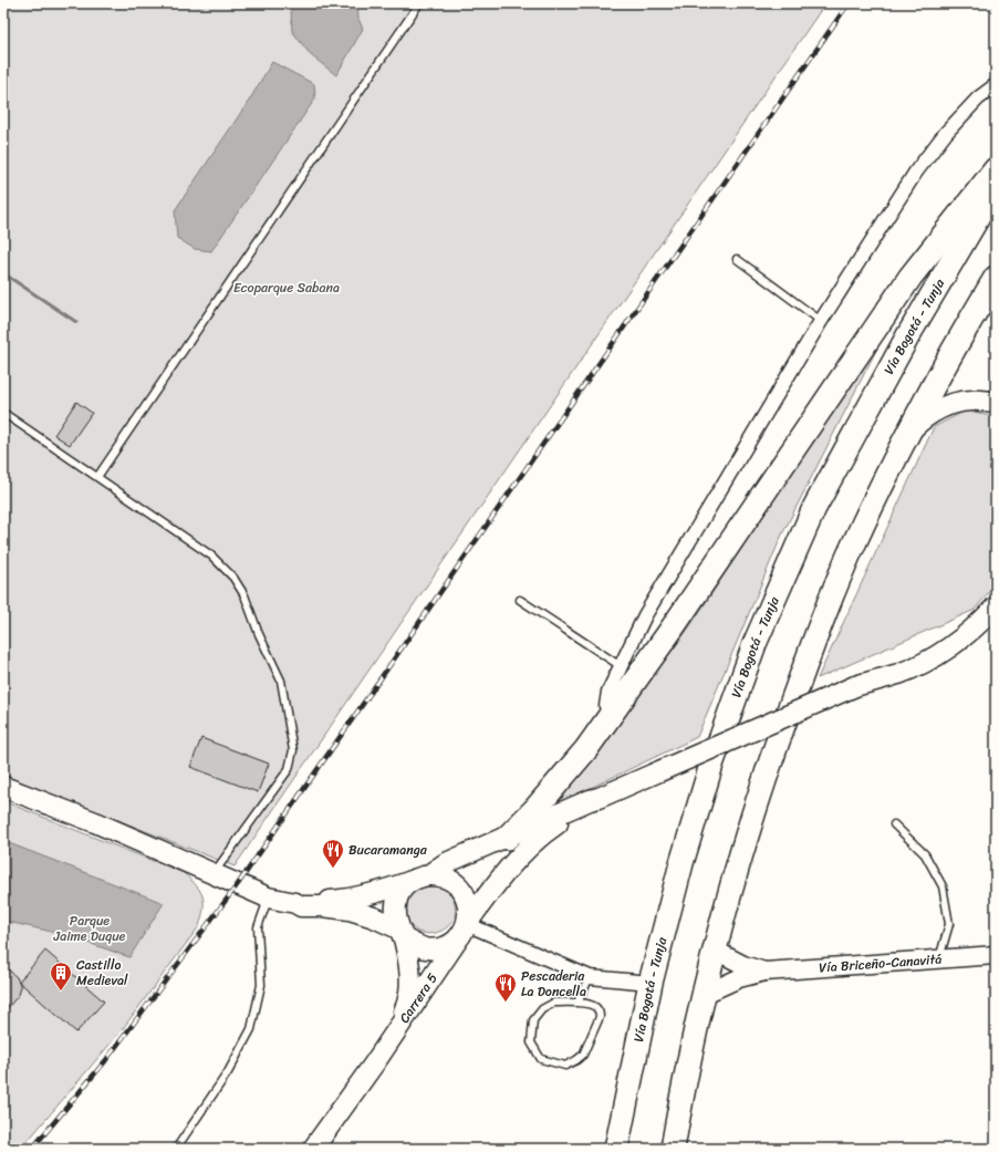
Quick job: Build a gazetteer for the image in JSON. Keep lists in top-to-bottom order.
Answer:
{
  "streets": {
    "highway": ["Vía Bogotá - Tunja"],
    "main road": ["Vía Briceño-Canavitá", "Carrera 5"]
  },
  "parks": ["Ecoparque Sabana", "Parque Jaime Duque"],
  "places": {
    "restaurant": ["Bucaramanga", "Pescaderia La Doncella"],
    "building": ["Castillo Medieval"]
  }
}
